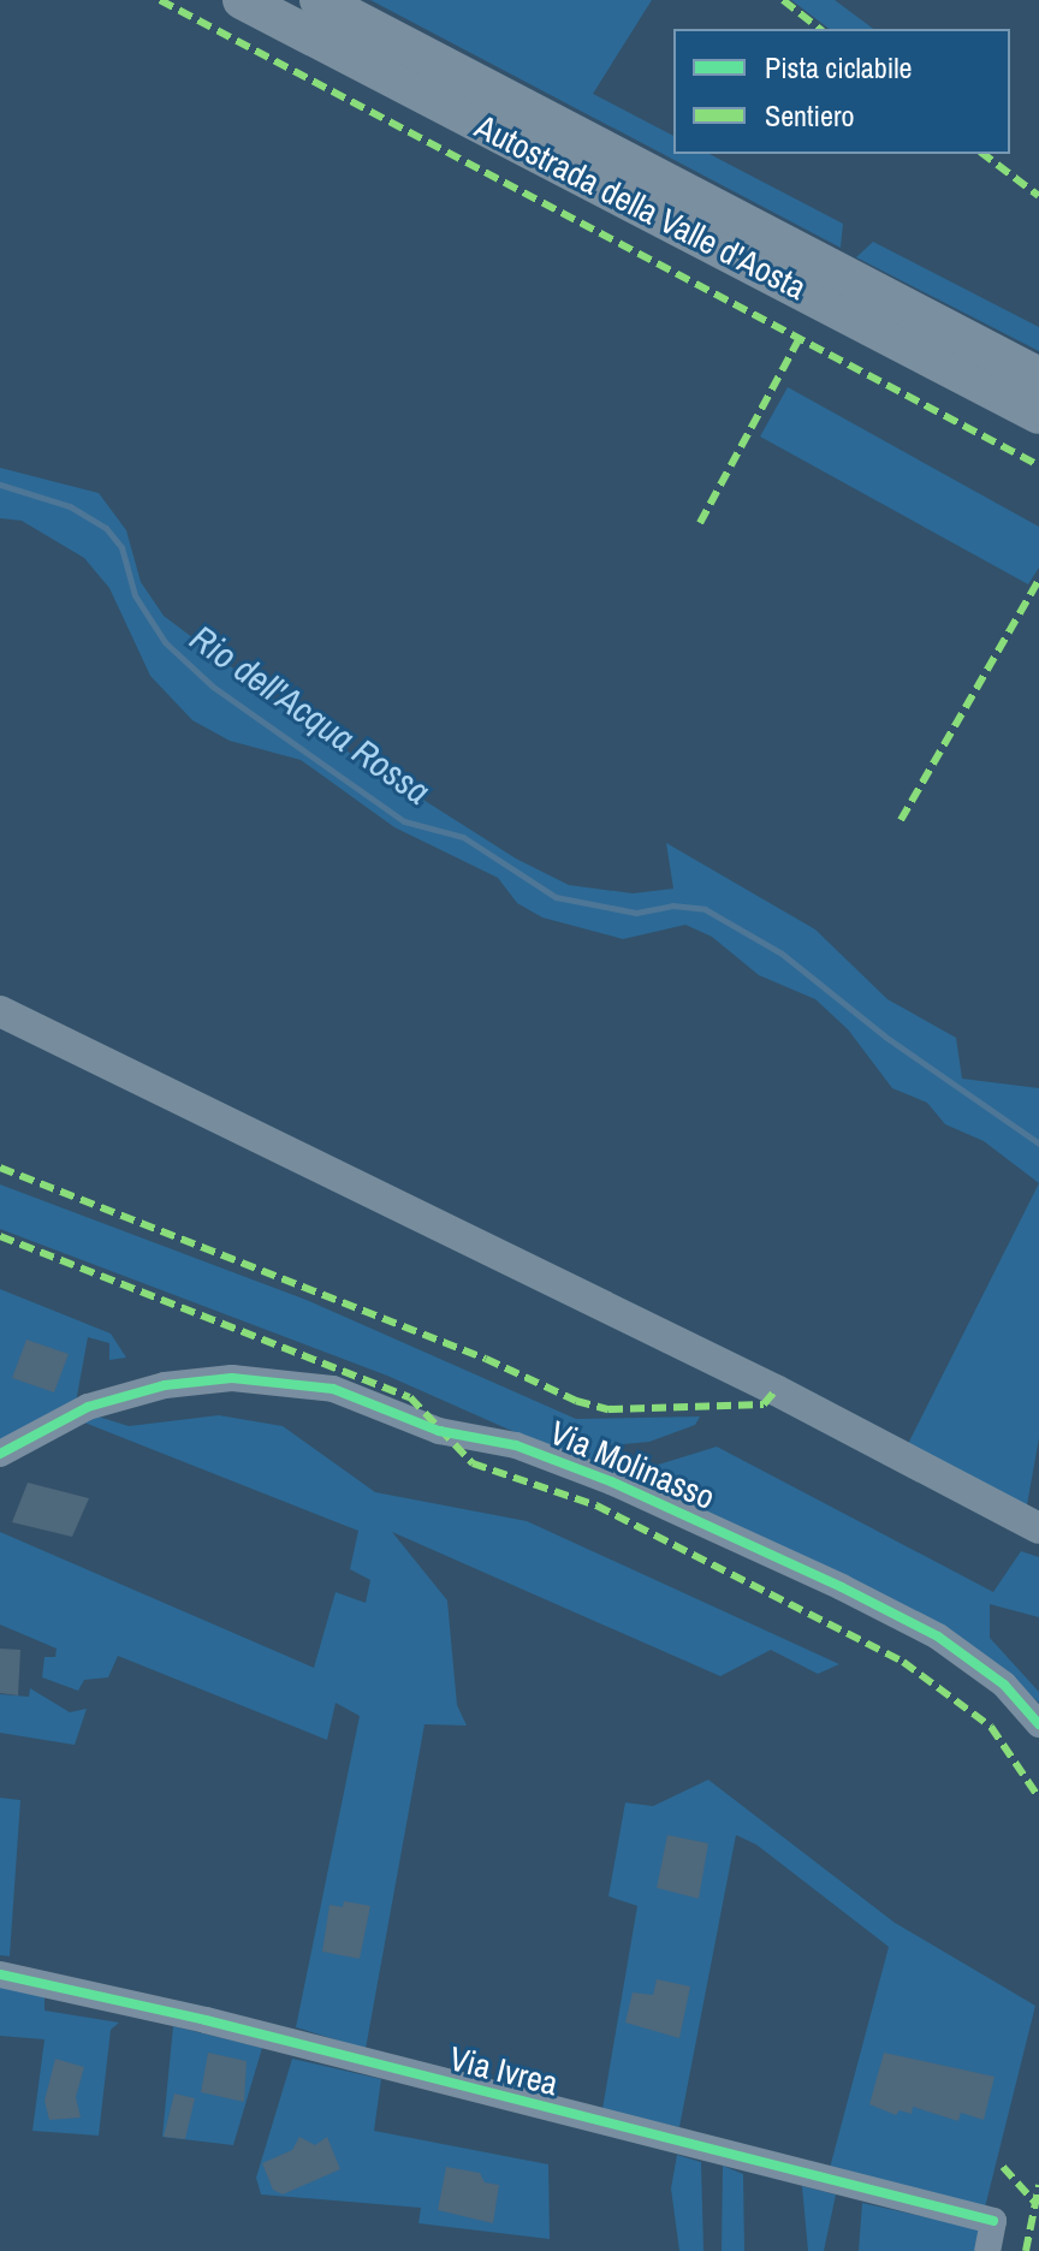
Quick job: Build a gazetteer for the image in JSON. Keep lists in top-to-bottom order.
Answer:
{
  "streets": {
    "highway": ["Autostrada della Valle d'Aosta"],
    "street": ["Via Molinasso", "Via Ivrea"]
  },
  "water": ["Rio dell'Acqua Rossa"],
  "legend": ["Pista ciclabile", "Sentiero"]
}
